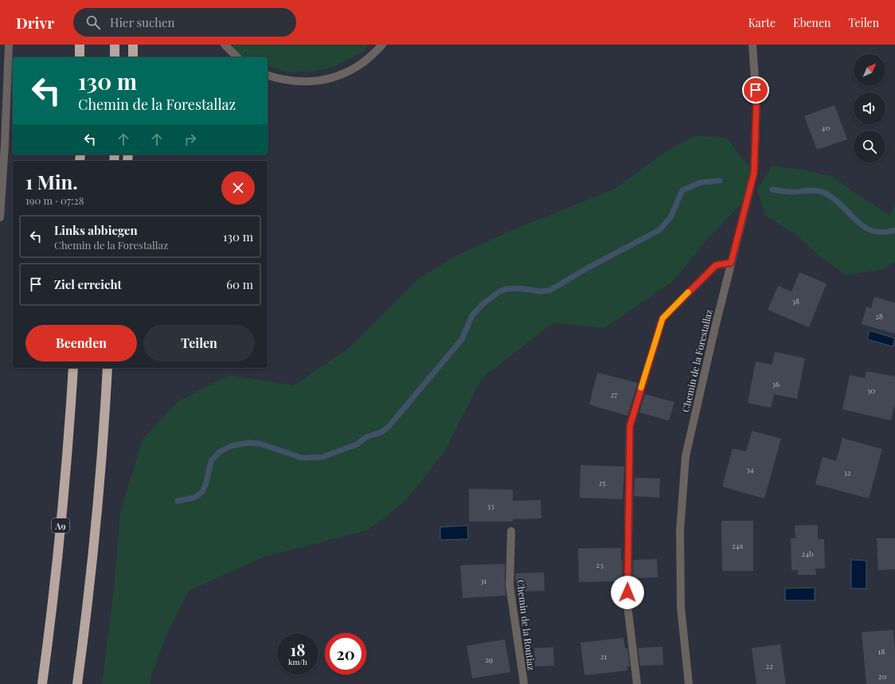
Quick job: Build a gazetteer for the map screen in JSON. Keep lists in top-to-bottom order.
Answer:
{
  "streets": {
    "highway": ["A9"],
    "street": ["Chemin de la Forestallaz", "Chemin de la Routiaz"]
  },
  "house_numbers": [
    "40",
    "38",
    "28",
    "36",
    "30",
    "27",
    "34",
    "32",
    "25",
    "33",
    "24a",
    "24b",
    "23",
    "31",
    "18",
    "21",
    "29",
    "22",
    "20"
  ],
  "north": "top right",
  "page": {
    "header": "Drivr",
    "search": "Hier suchen",
    "nav": ["Karte", "Ebenen", "Teilen"],
    "turn": ["130 m", "Chemin de la Forestallaz"],
    "heading": ["1 Min.", "190 m · 07:28"],
    "list": [
      {
        "name": "Links abbiegen",
        "note": "Chemin de la Forestallaz",
        "value": "130 m"
      },
      {
        "name": "Ziel erreicht",
        "value": "60 m"
      }
    ],
    "buttons": ["Beenden", "Teilen"],
    "speed": "18 km/h",
    "limit": "20"
  }
}
